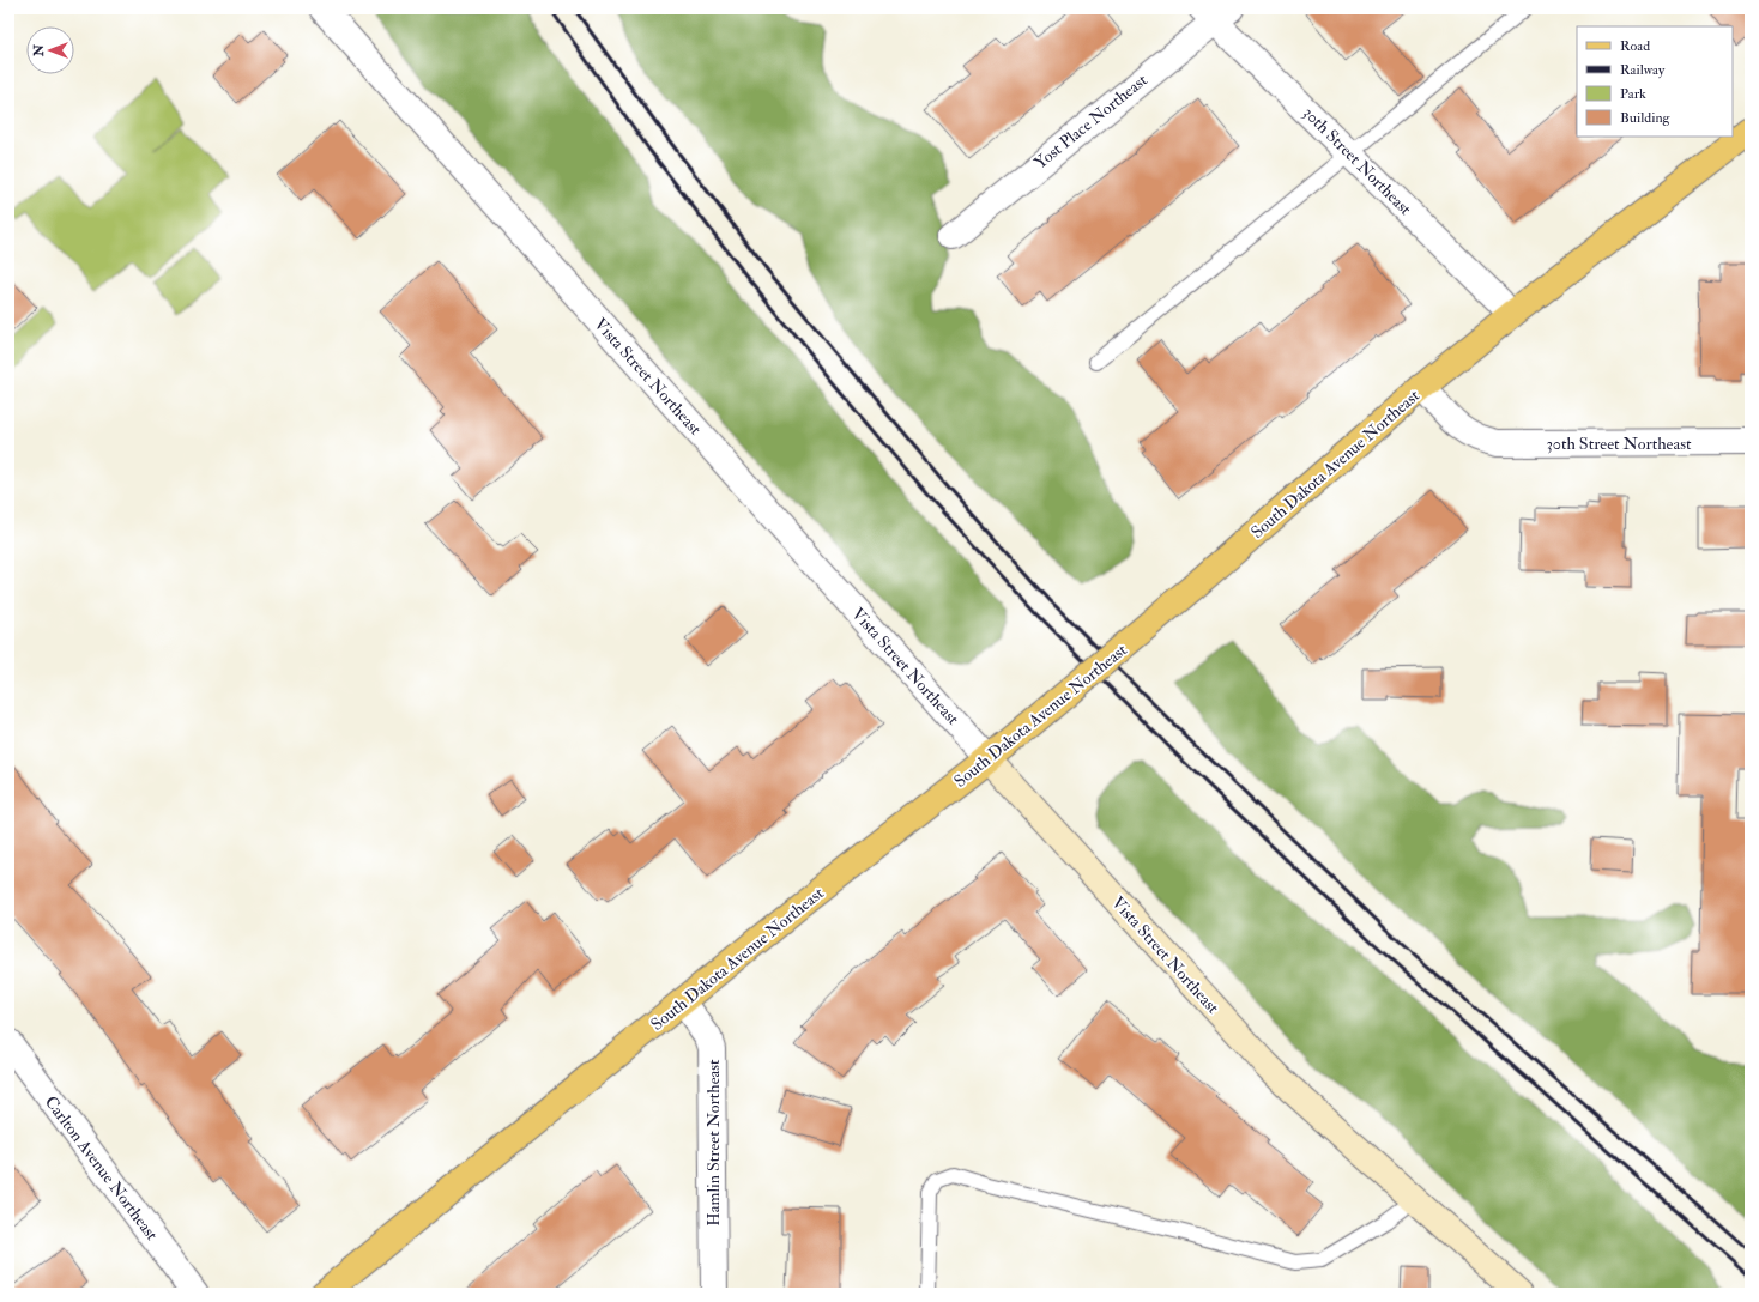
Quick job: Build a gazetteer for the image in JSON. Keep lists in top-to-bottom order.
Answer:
{
  "streets": {
    "main road": ["South Dakota Avenue Northeast"],
    "street": [
      "Yost Place Northeast",
      "30th Street Northeast",
      "Vista Street Northeast",
      "Hamlin Street Northeast",
      "Carlton Avenue Northeast"
    ]
  },
  "crossings": [
    ["Yost Place Northeast", "30th Street Northeast"],
    ["30th Street Northeast", "South Dakota Avenue Northeast"],
    ["Vista Street Northeast", "South Dakota Avenue Northeast"],
    ["South Dakota Avenue Northeast", "Hamlin Street Northeast"]
  ],
  "legend": [
    "Road",
    "Railway",
    "Park",
    "Building"
  ],
  "north": "left"
}
